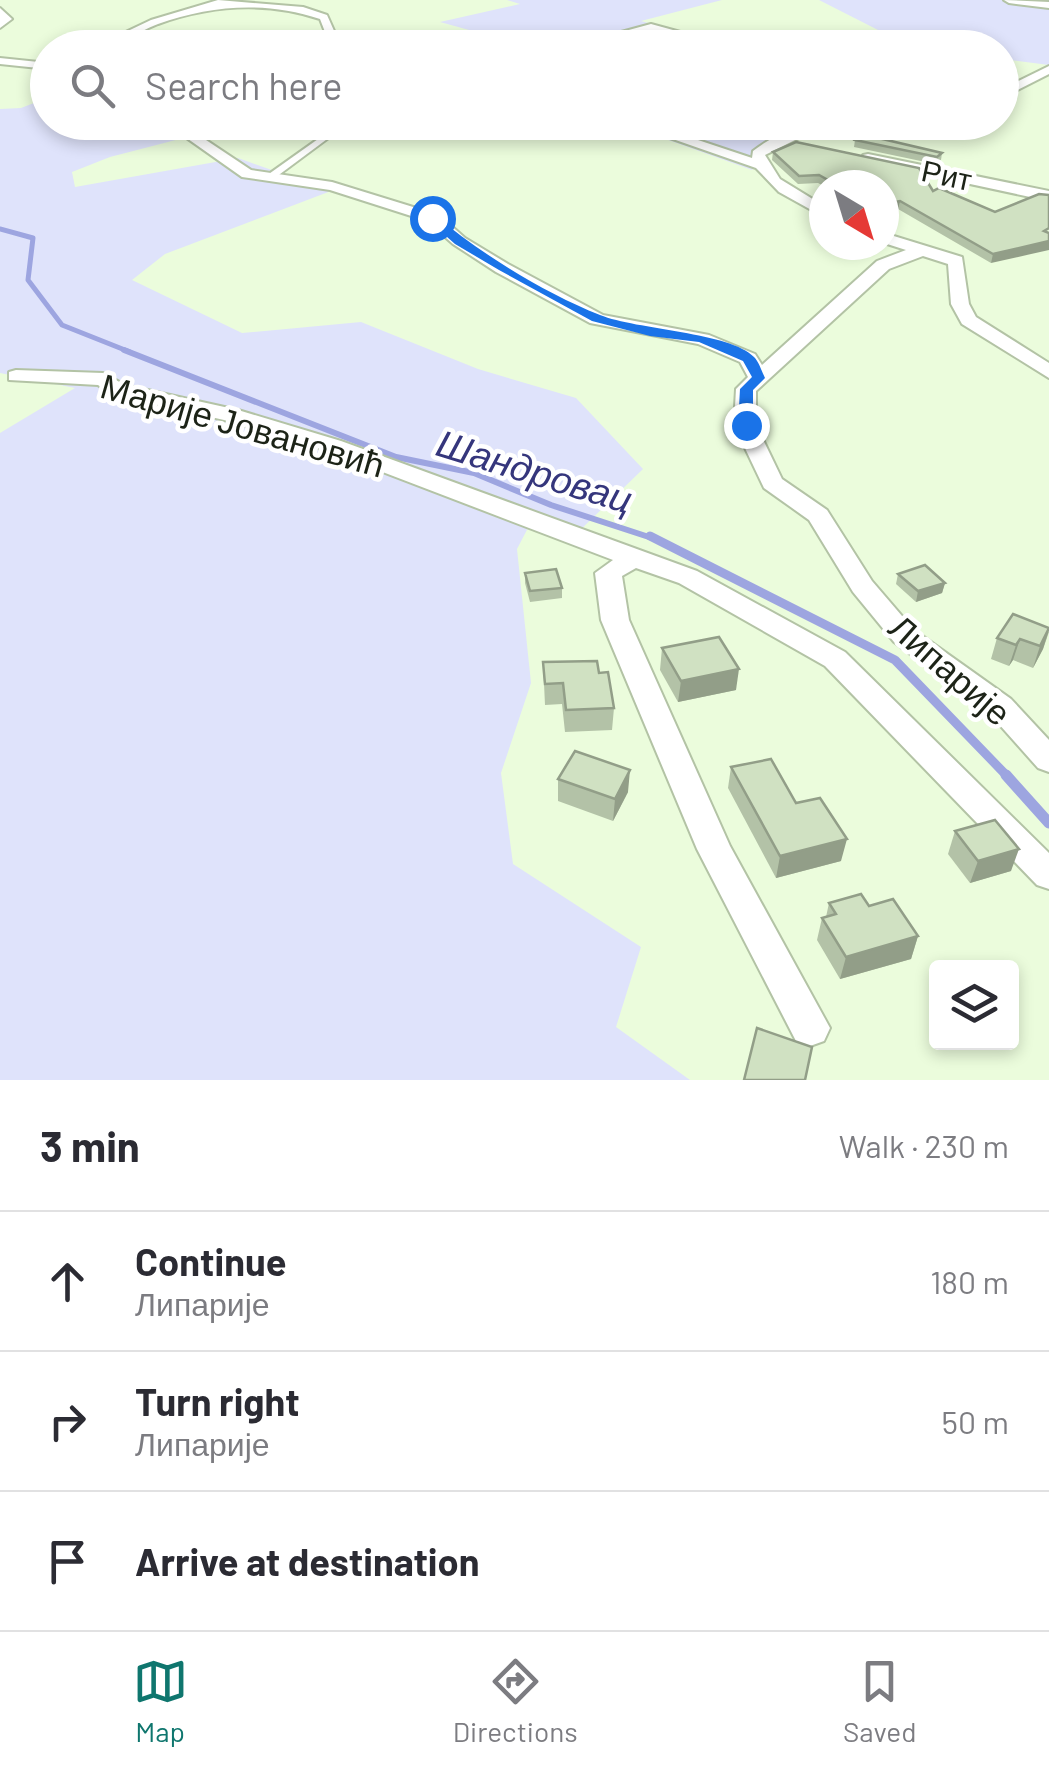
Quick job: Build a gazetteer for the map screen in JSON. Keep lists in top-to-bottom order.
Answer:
{
  "streets": {
    "street": ["Рит", "Марије Јовановић", "Липарије"]
  },
  "water": ["Шандровац"],
  "north": "bottom right",
  "page": {
    "search": "Search here",
    "heading": ["3 min", "Walk · 230 m"],
    "list": [
      ["Continue", "Липарије", "180 m"],
      ["Turn right", "Липарије", "50 m"],
      "Arrive at destination"
    ],
    "nav": ["Map", "Directions", "Saved"]
  }
}
